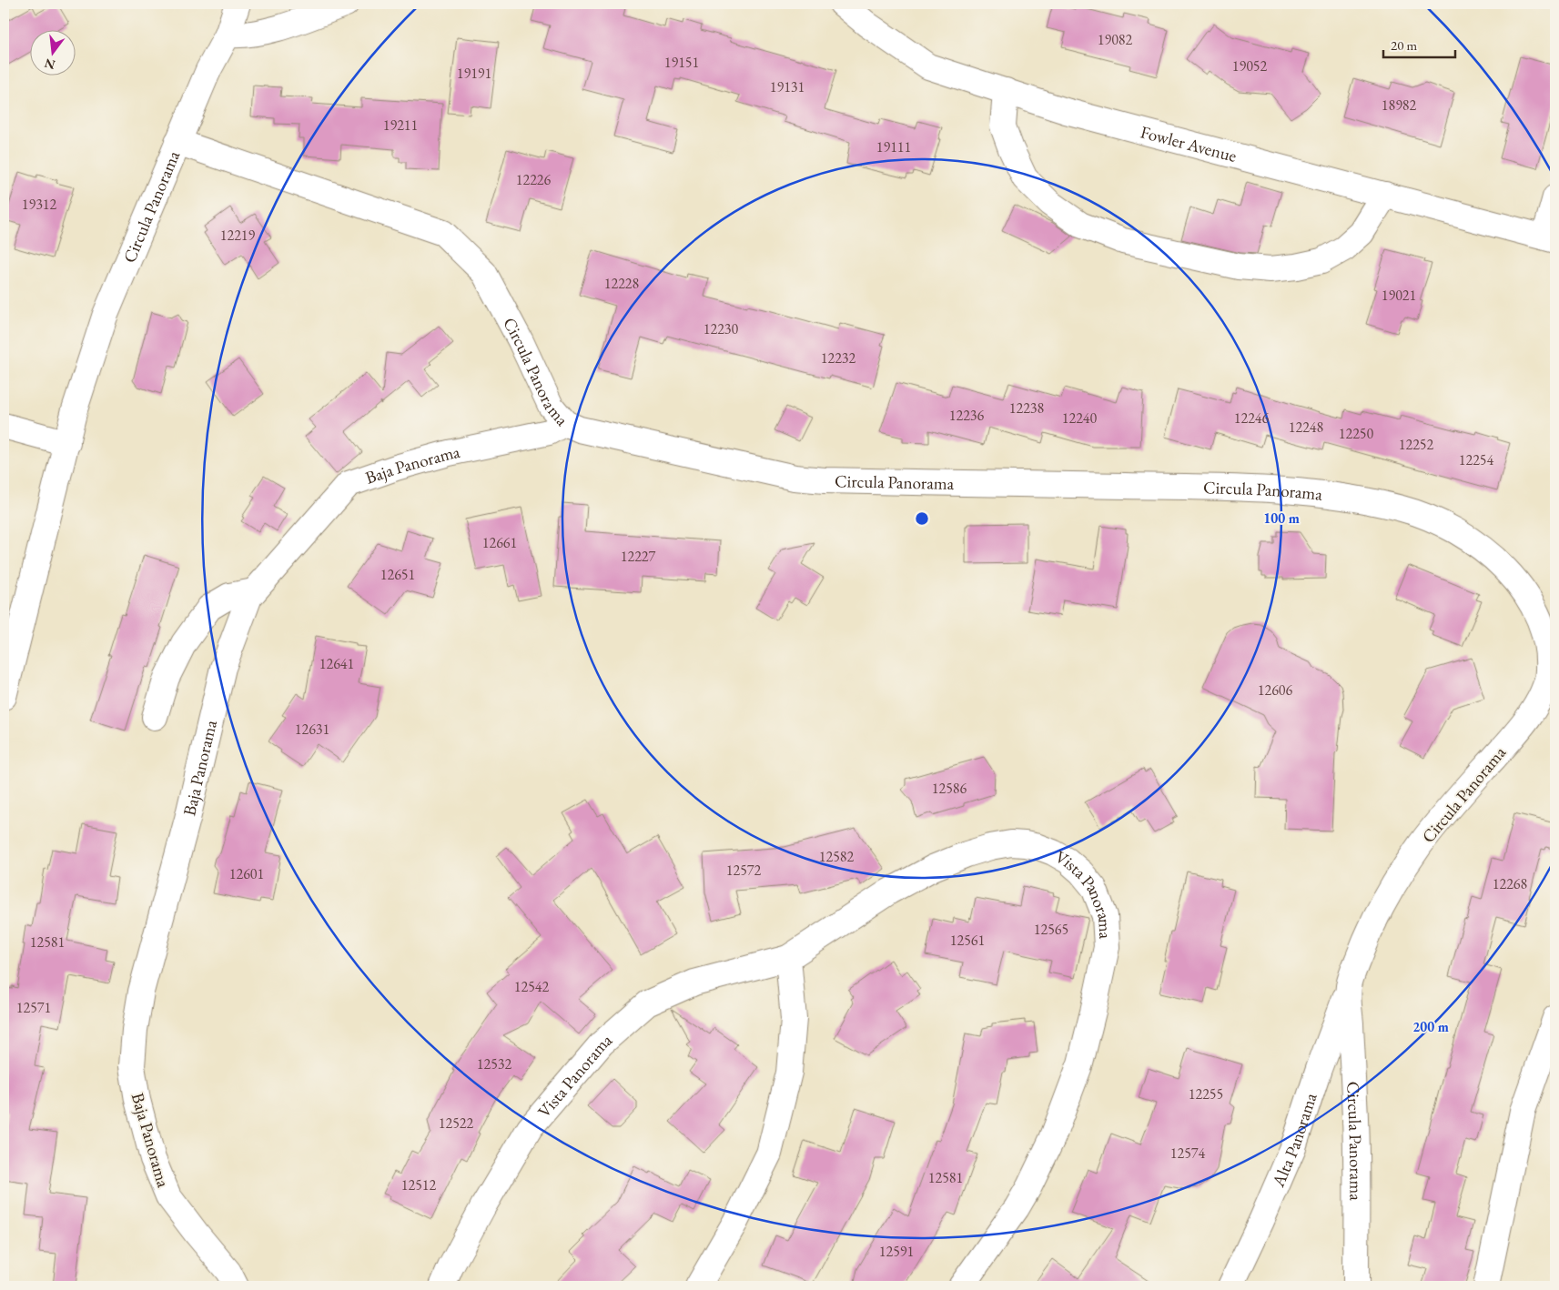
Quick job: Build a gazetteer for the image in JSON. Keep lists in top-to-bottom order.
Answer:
{
  "streets": {
    "street": [
      "Fowler Avenue",
      "Circula Panorama",
      "Baja Panorama",
      "Vista Panorama",
      "Alta Panorama"
    ]
  },
  "crossings": [
    ["Circula Panorama", "Baja Panorama"],
    ["Circula Panorama", "Alta Panorama"]
  ],
  "house_numbers": [
    "19082",
    "19151",
    "19052",
    "19191",
    "19131",
    "18982",
    "19211",
    "19111",
    "12226",
    "19312",
    "12219",
    "12228",
    "19021",
    "12230",
    "12232",
    "12238",
    "12236",
    "12240",
    "12246",
    "12248",
    "12250",
    "12252",
    "12254",
    "12661",
    "12227",
    "12651",
    "12641",
    "12606",
    "12631",
    "12586",
    "12582",
    "12572",
    "12601",
    "12268",
    "12565",
    "12561",
    "12581",
    "12542",
    "12571",
    "12532",
    "12255",
    "12522",
    "12574",
    "12581",
    "12512",
    "12591"
  ],
  "scale_bar": "20 m",
  "north": "bottom",
  "rings": ["100 m", "200 m"]
}
